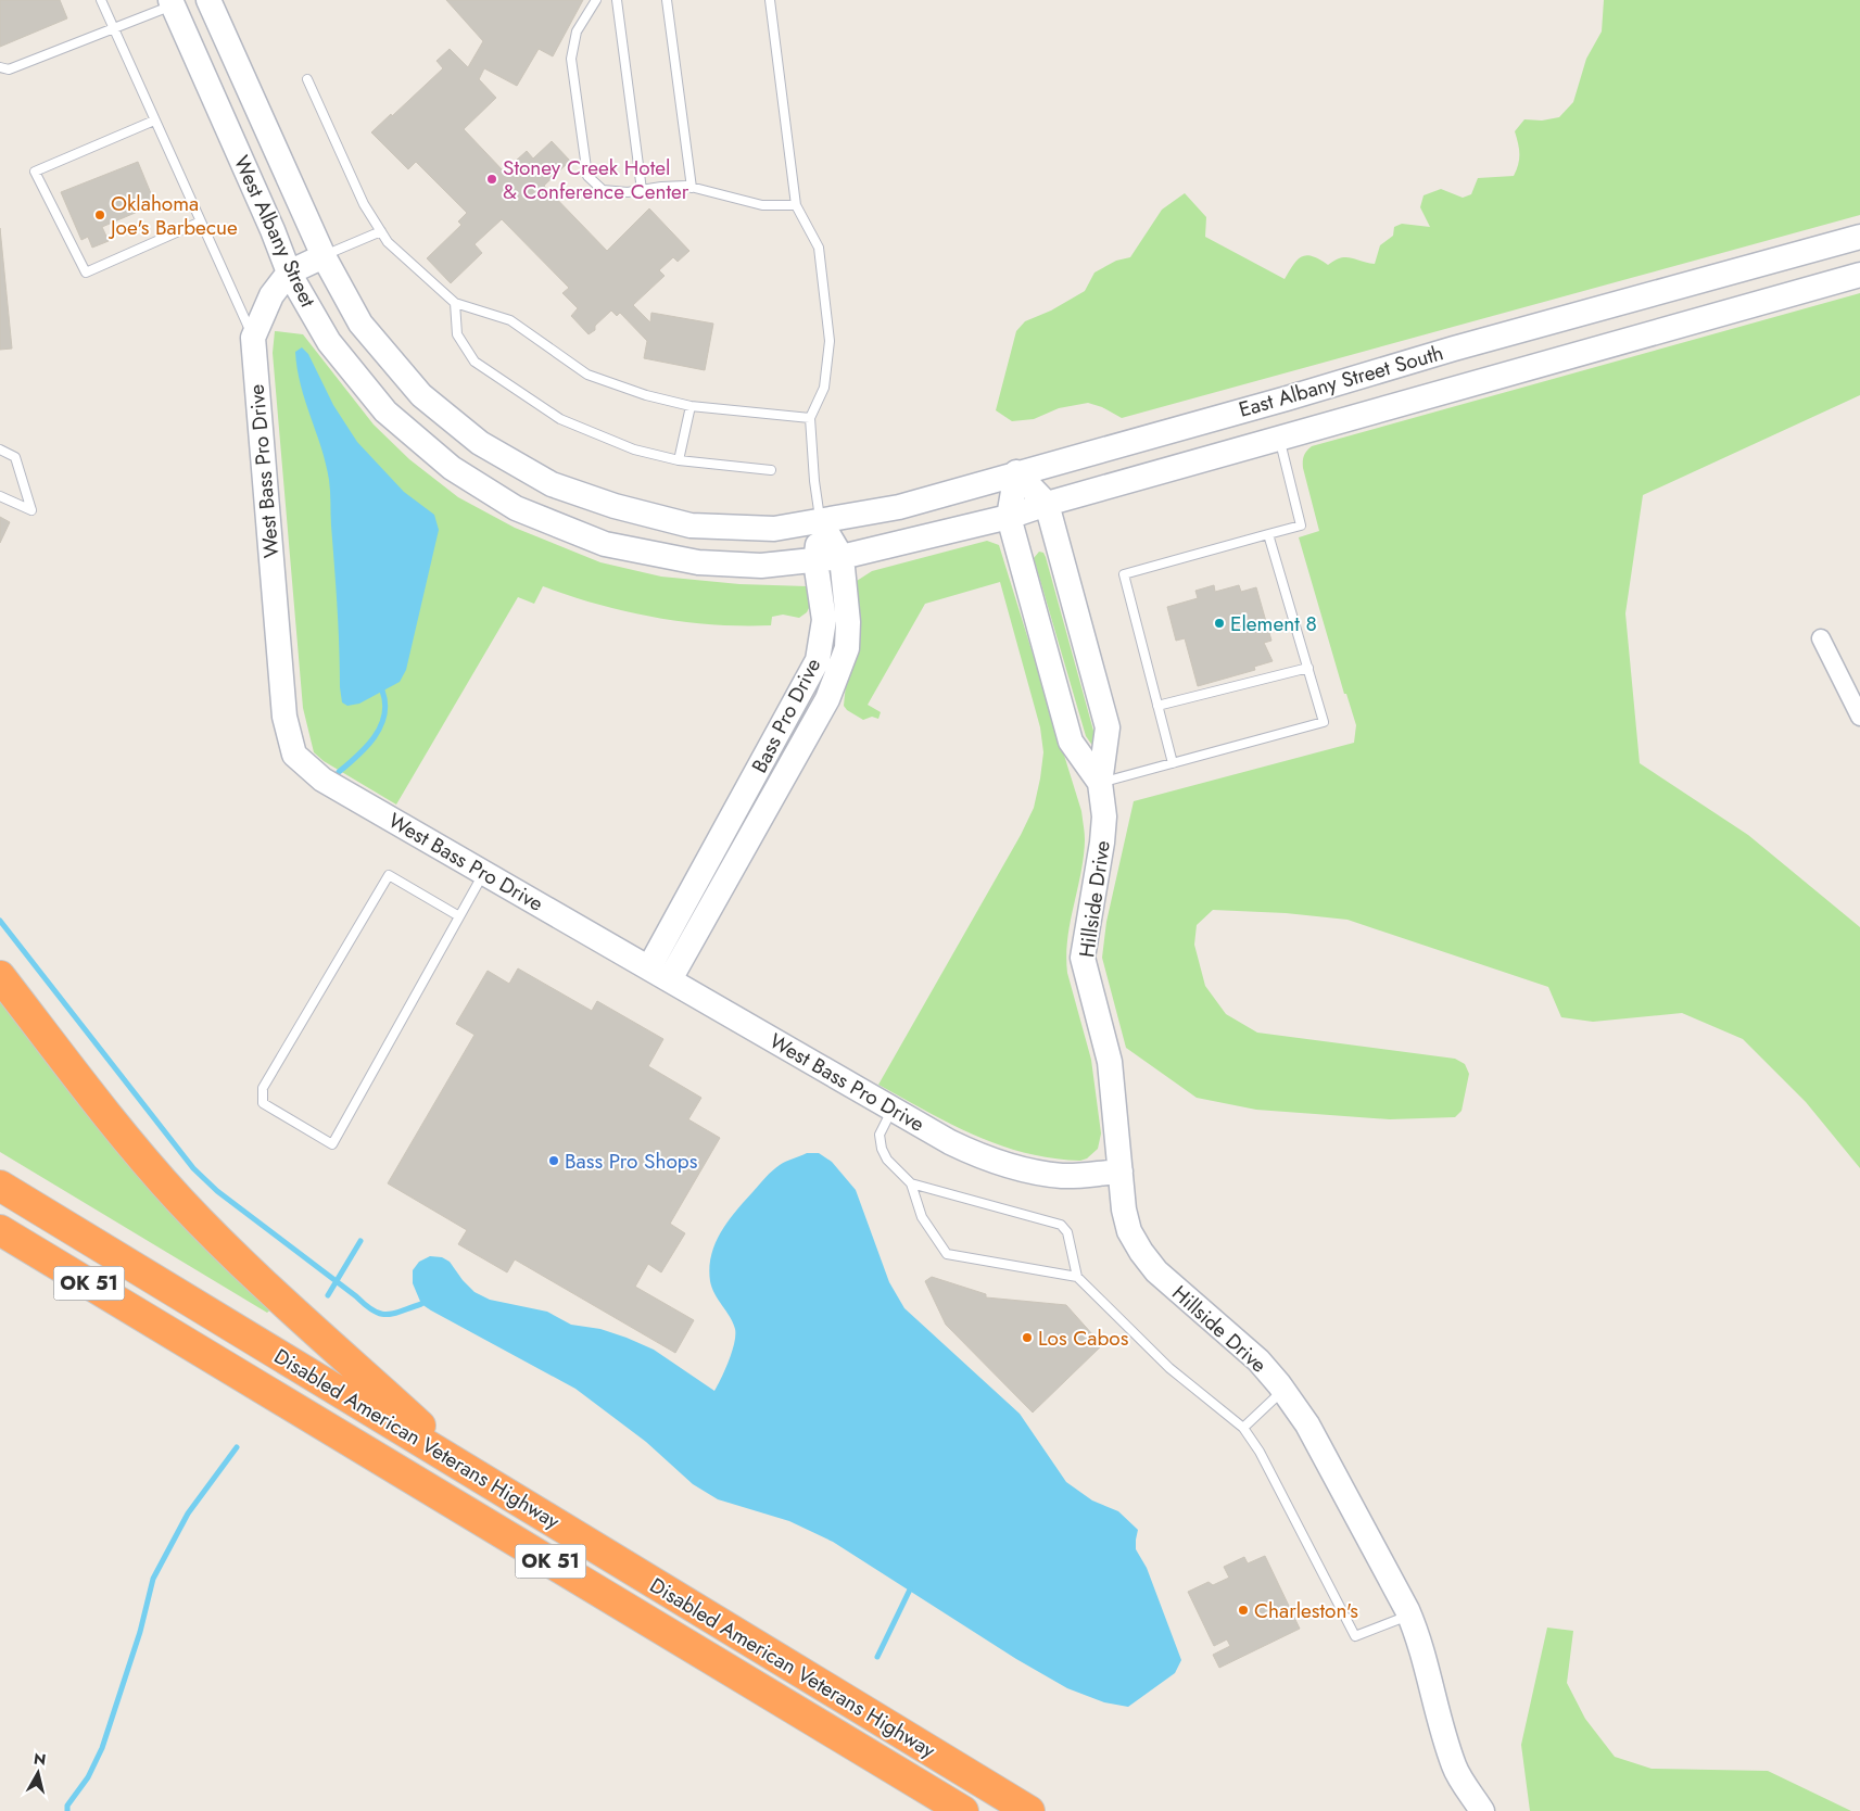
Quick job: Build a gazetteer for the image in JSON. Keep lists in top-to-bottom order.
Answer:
{
  "streets": {
    "highway": ["OK 51", "Disabled American Veterans Highway"],
    "street": [
      "West Albany Street",
      "East Albany Street South",
      "West Bass Pro Drive",
      "Bass Pro Drive",
      "Hillside Drive"
    ]
  },
  "crossings": [
    ["West Albany Street", "East Albany Street South"],
    ["West Albany Street", "West Bass Pro Drive"],
    ["West Albany Street", "Bass Pro Drive"],
    ["East Albany Street South", "Bass Pro Drive"],
    ["East Albany Street South", "Hillside Drive"],
    ["West Bass Pro Drive", "Bass Pro Drive"],
    ["West Bass Pro Drive", "Hillside Drive"]
  ],
  "places": [
    "Stoney Creek Hotel & Conference Center",
    "Oklahoma Joe's Barbecue",
    "Element 8",
    "Bass Pro Shops",
    "Los Cabos",
    "Charleston's"
  ],
  "north": "top"
}
